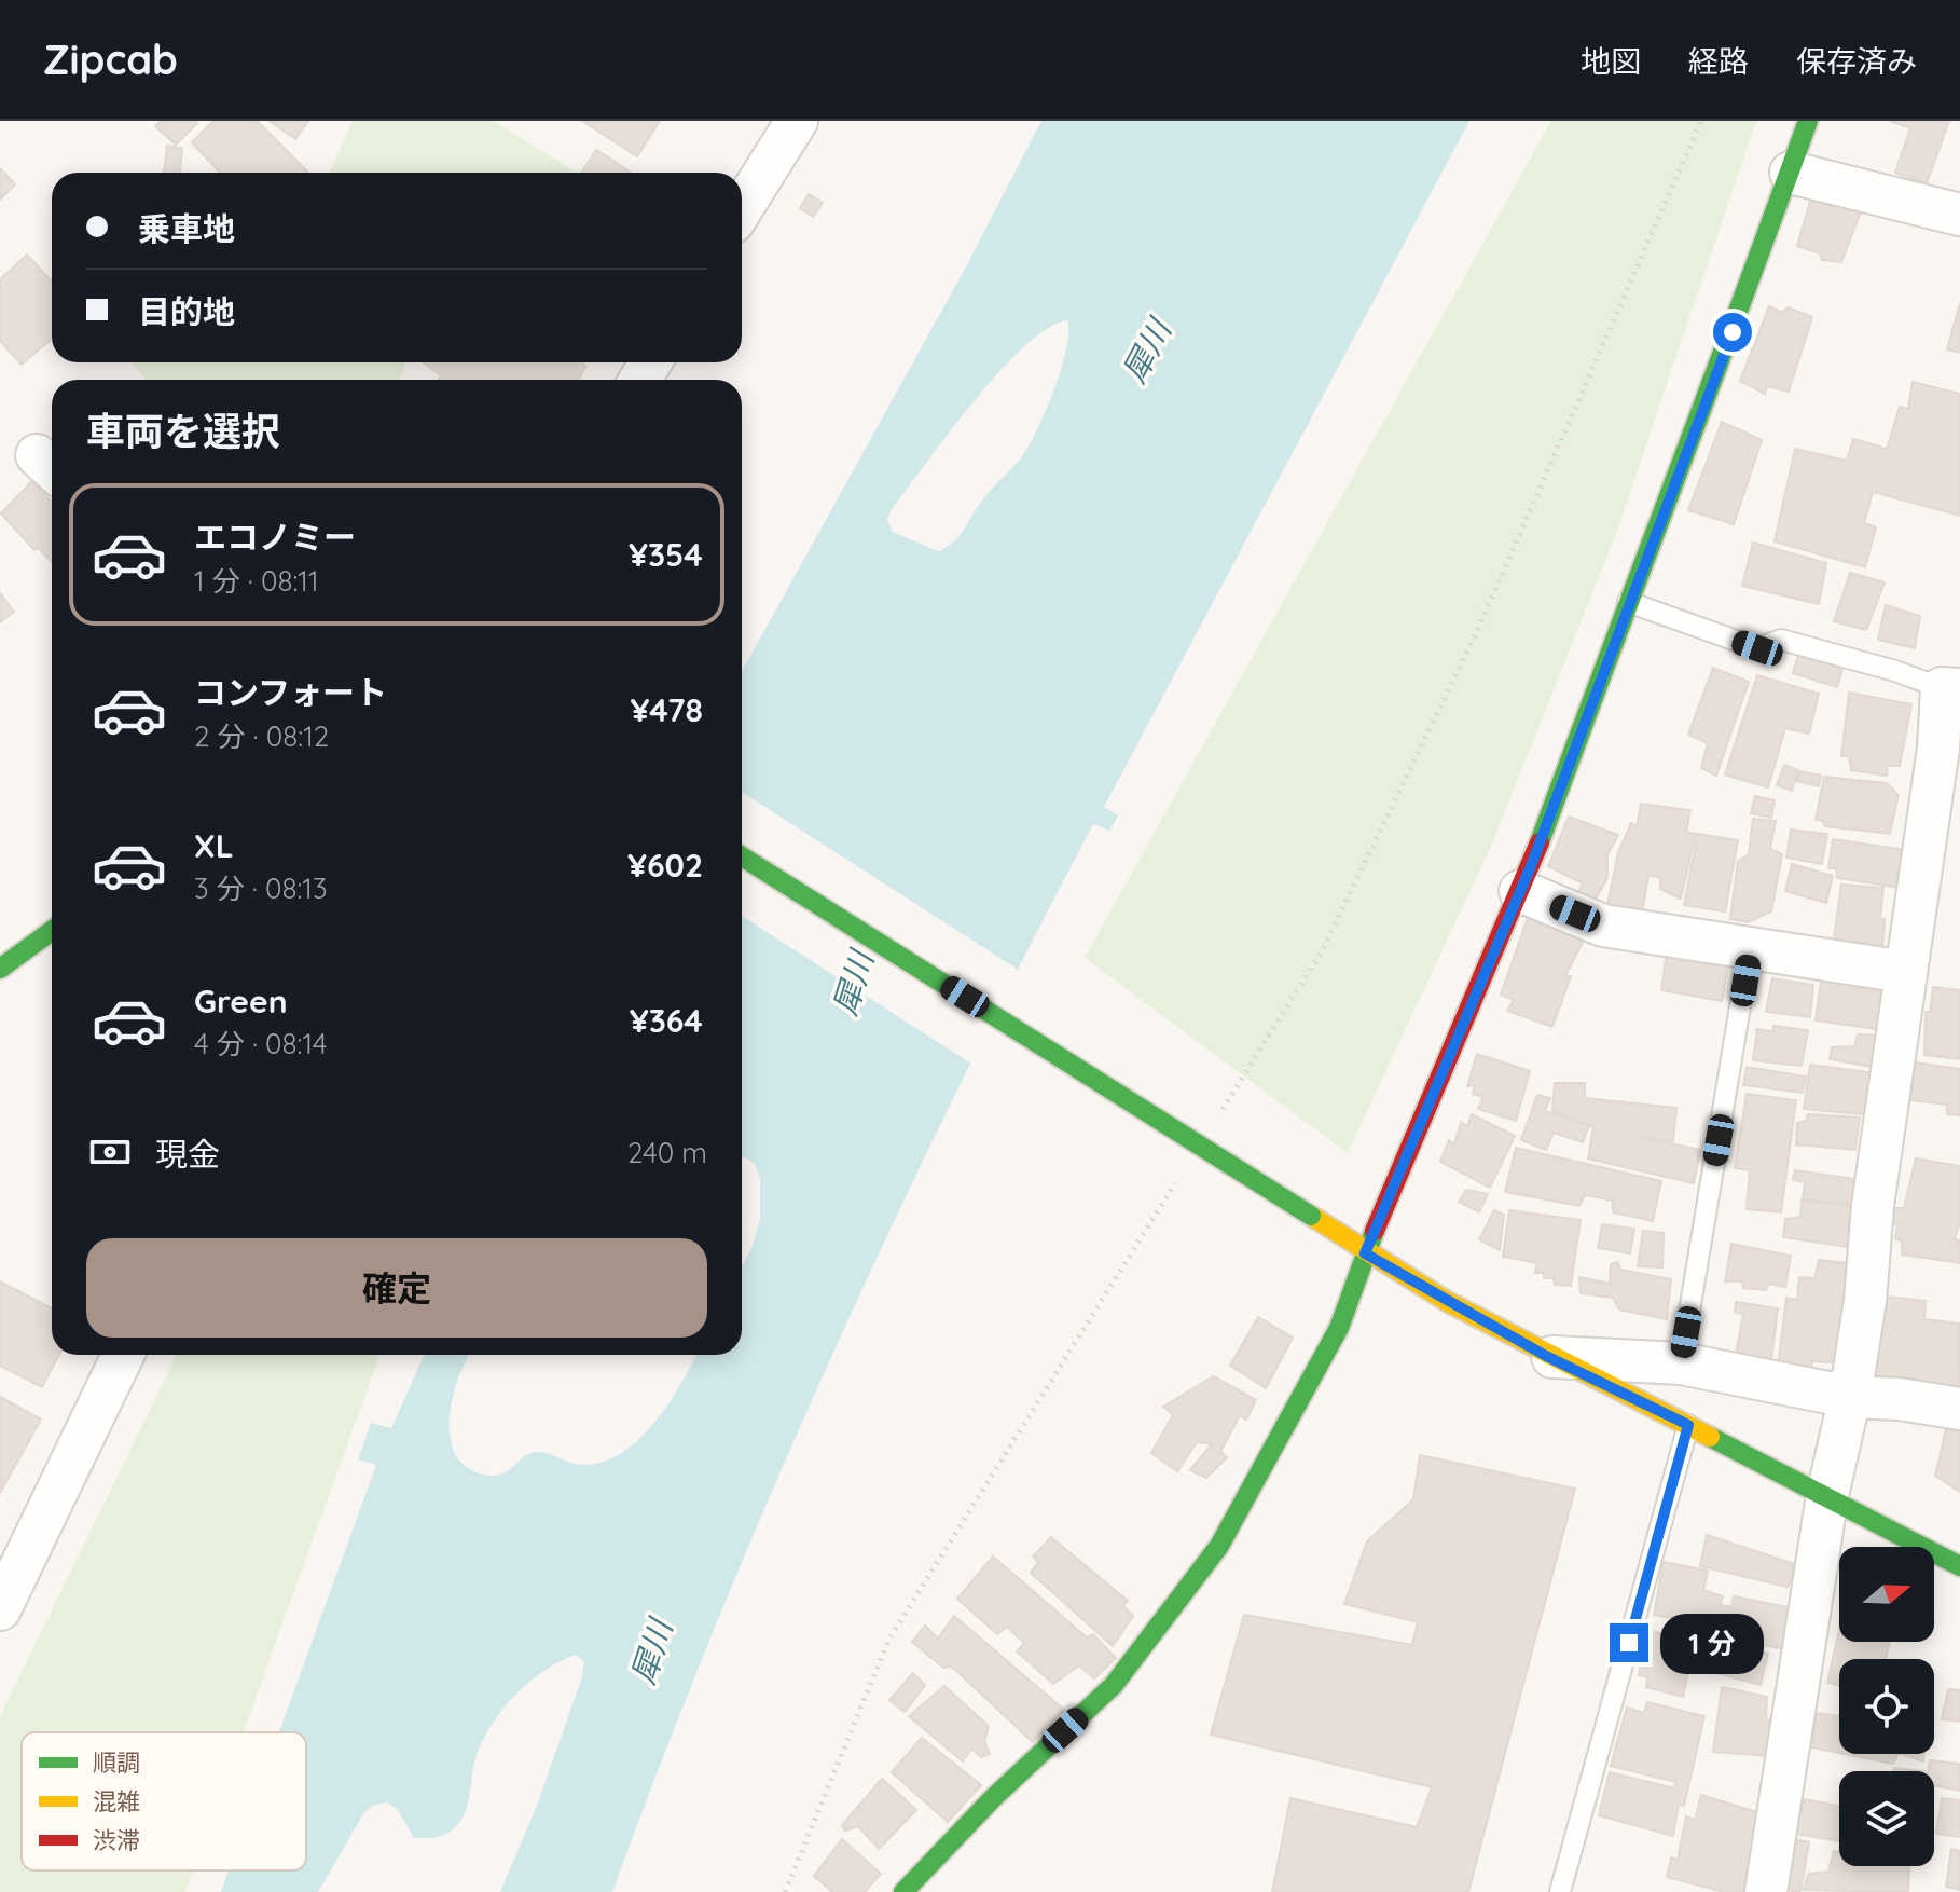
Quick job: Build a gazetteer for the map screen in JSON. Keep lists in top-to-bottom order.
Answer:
{
  "water": ["犀川"],
  "legend": ["順調", "混雑", "渋滞"],
  "north": "right",
  "page": {
    "header": "Zipcab",
    "nav": ["地図", "経路", "保存済み"],
    "banner": ["乗車地", "目的地"],
    "heading": "車両を選択",
    "list": [
      {
        "name": "エコノミー",
        "note": "1 分 · 08:11",
        "value": "¥354"
      },
      {
        "name": "コンフォート",
        "note": "2 分 · 08:12",
        "value": "¥478"
      },
      {
        "name": "XL",
        "note": "3 分 · 08:13",
        "value": "¥602"
      },
      {
        "name": "Green",
        "note": "4 分 · 08:14",
        "value": "¥364"
      }
    ],
    "pay": ["現金", "240 m"],
    "buttons": "確定",
    "bubble": "1 分"
  }
}
